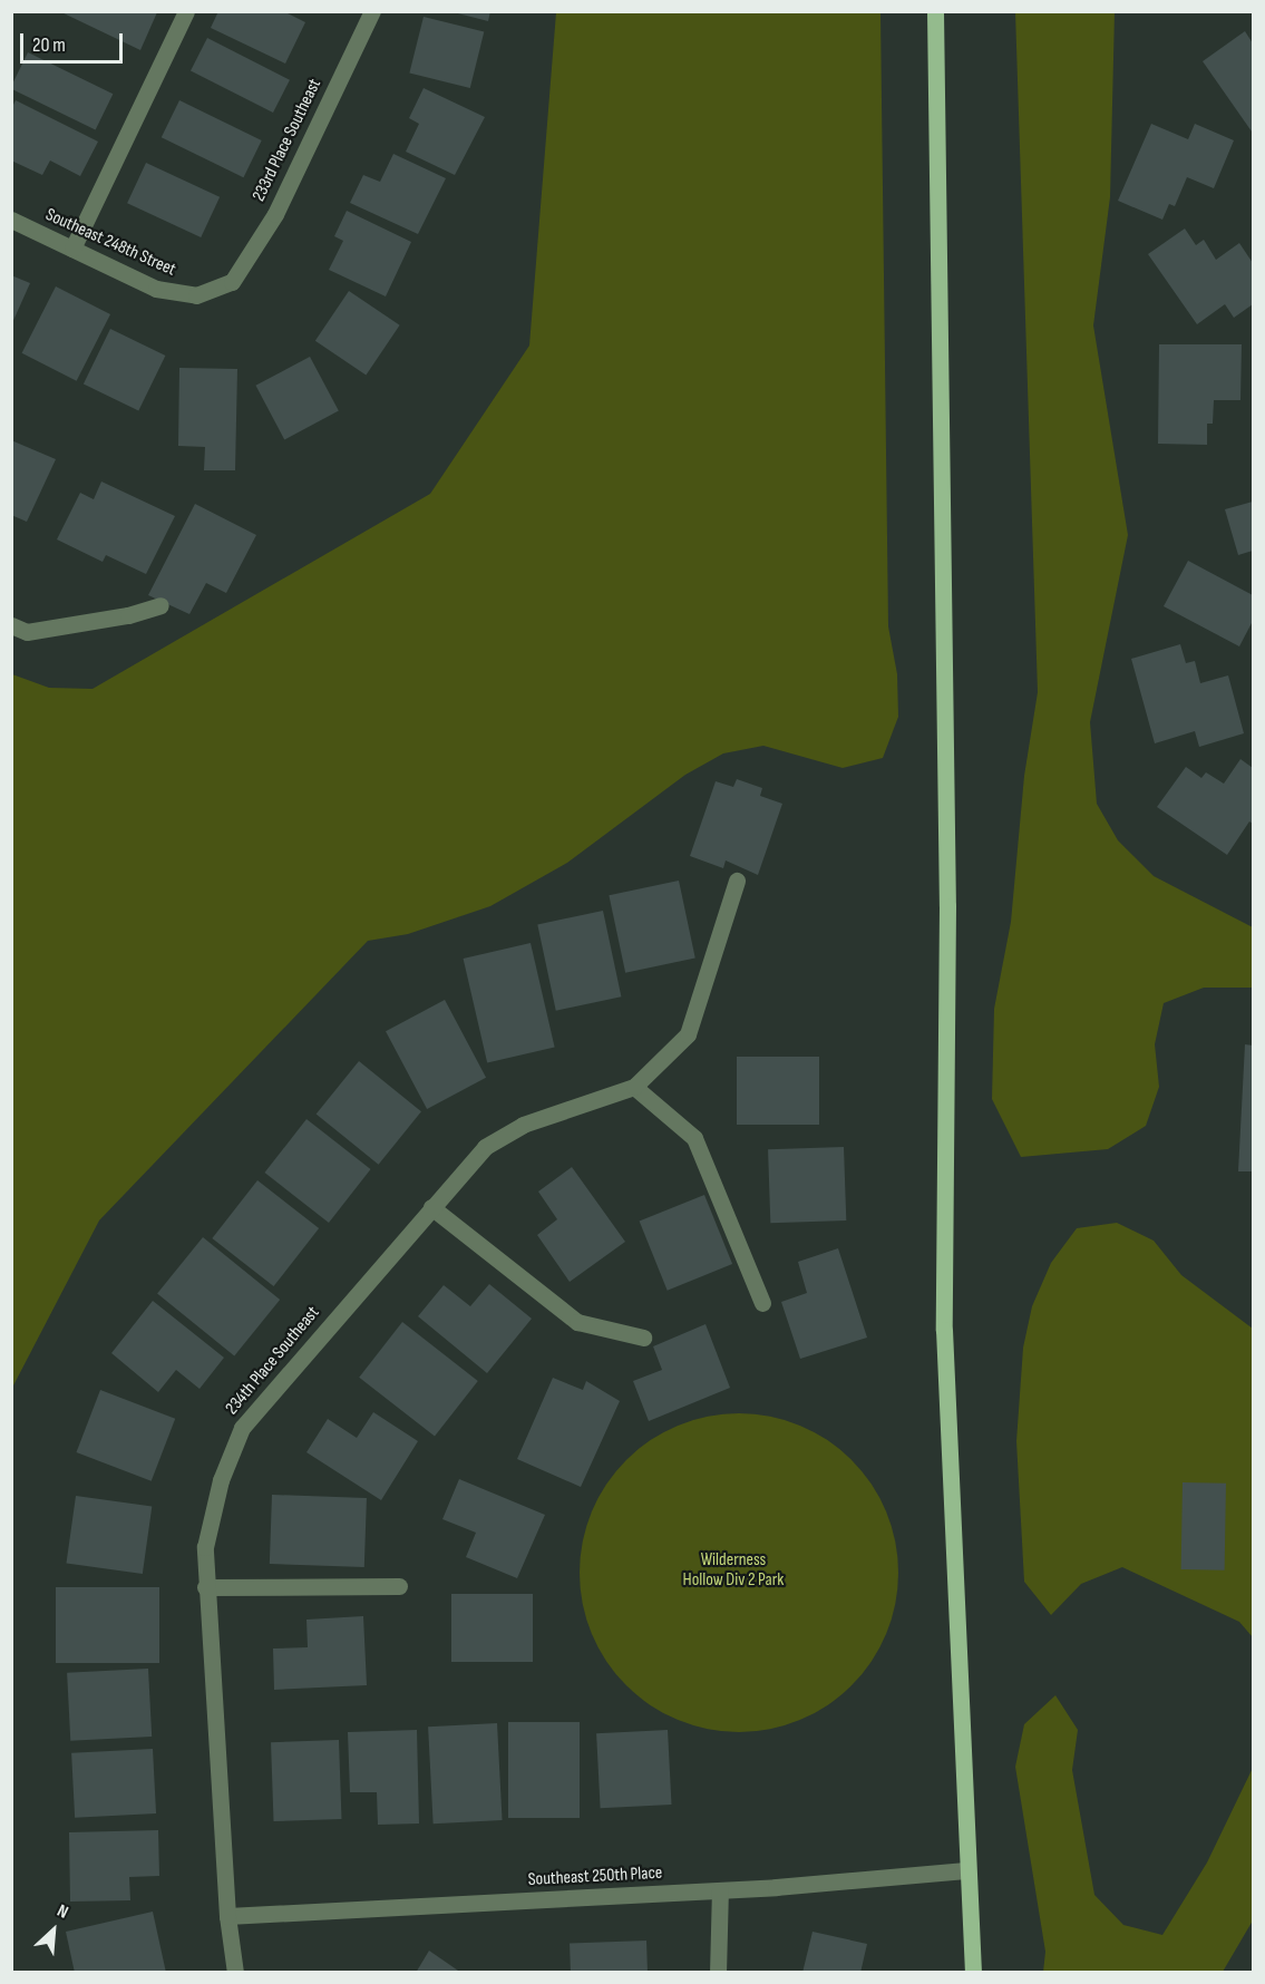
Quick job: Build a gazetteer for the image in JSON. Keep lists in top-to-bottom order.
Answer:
{
  "streets": {
    "street": [
      "233rd Place Southeast",
      "Southeast 248th Street",
      "234th Place Southeast",
      "Southeast 250th Place"
    ]
  },
  "crossings": [
    ["233rd Place Southeast", "Southeast 248th Street"],
    ["234th Place Southeast", "Southeast 250th Place"]
  ],
  "parks": ["Wilderness Hollow Div 2 Park"],
  "scale_bar": "20 m",
  "north": "top right"
}
